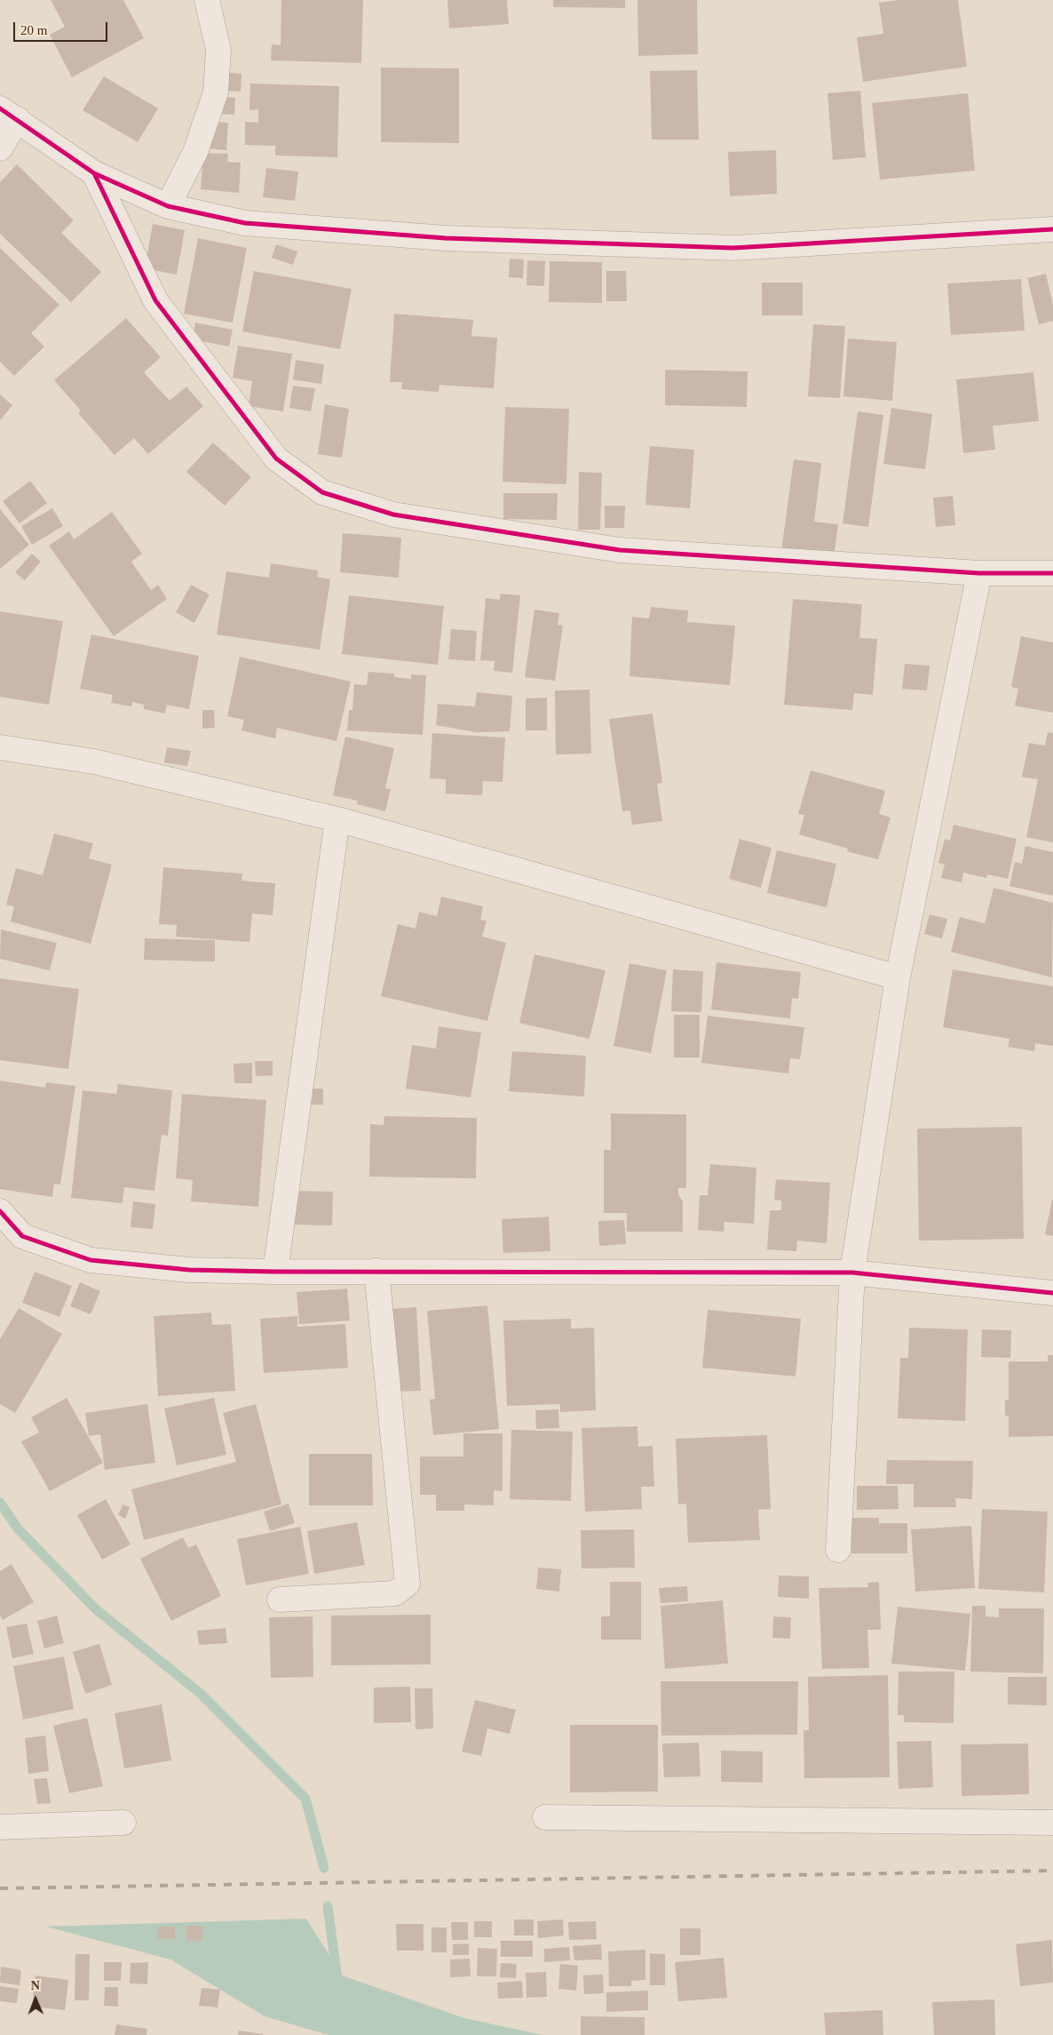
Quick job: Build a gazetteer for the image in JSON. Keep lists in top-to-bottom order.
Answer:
{
  "scale_bar": "20 m",
  "north": "top"
}
